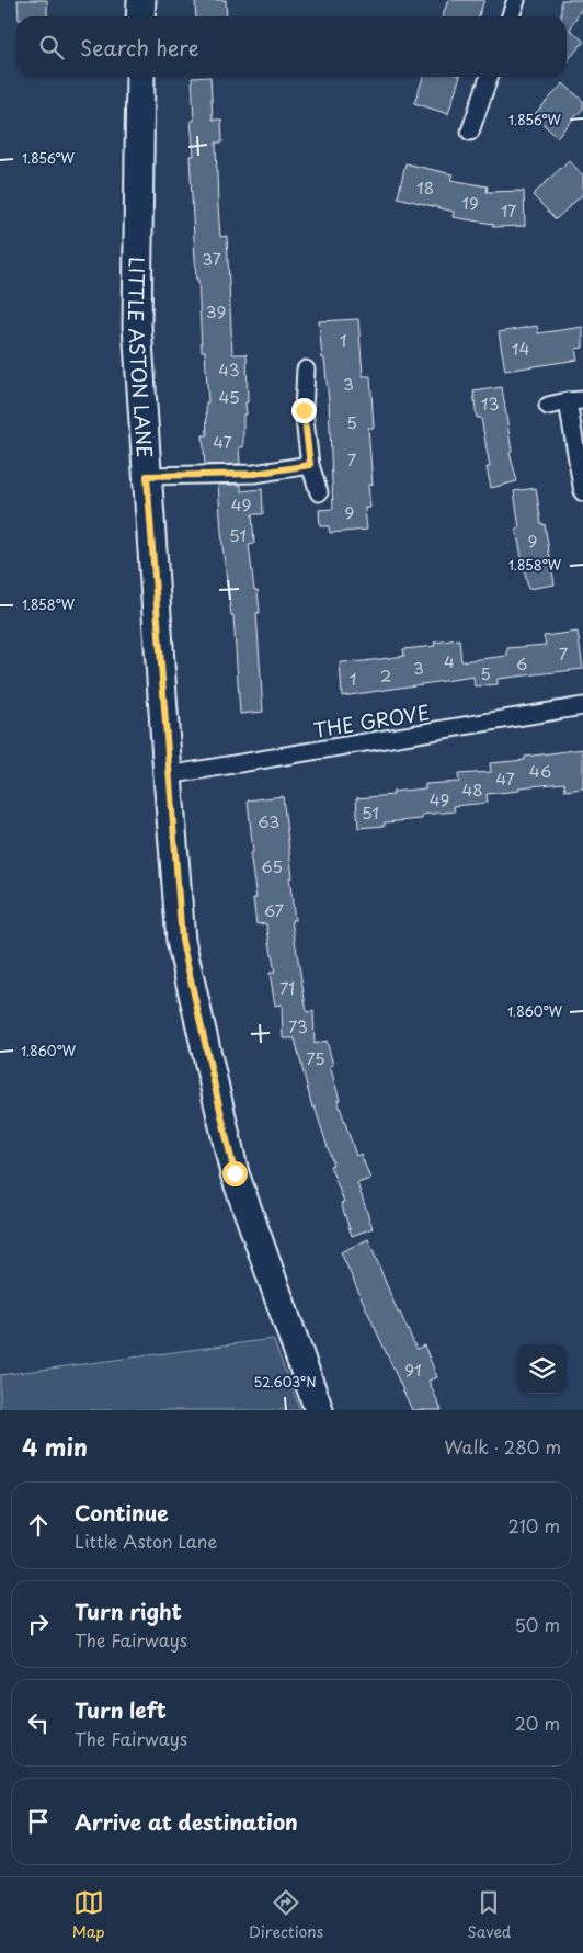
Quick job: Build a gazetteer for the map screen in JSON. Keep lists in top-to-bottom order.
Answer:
{
  "streets": {
    "main road": ["LITTLE ASTON LANE"],
    "street": ["THE GROVE"]
  },
  "crossings": [
    ["LITTLE ASTON LANE", "THE GROVE"]
  ],
  "house_numbers": [
    "18",
    "19",
    "17",
    "37",
    "39",
    "1",
    "14",
    "43",
    "3",
    "45",
    "13",
    "5",
    "47",
    "7",
    "49",
    "9",
    "51",
    "9",
    "7",
    "4",
    "6",
    "3",
    "5",
    "2",
    "1",
    "46",
    "47",
    "48",
    "49",
    "51",
    "63",
    "65",
    "67",
    "71",
    "73",
    "75",
    "91"
  ],
  "page": {
    "search": "Search here",
    "heading": ["4 min", "Walk · 280 m"],
    "list": [
      ["Continue", "Little Aston Lane", "210 m"],
      ["Turn right", "The Fairways", "50 m"],
      ["Turn left", "The Fairways", "20 m"],
      "Arrive at destination"
    ],
    "nav": ["Map", "Directions", "Saved"]
  },
  "coordinates": [
    "1.856°W",
    "1.858°W",
    "1.860°W",
    "52.603°N"
  ]
}
